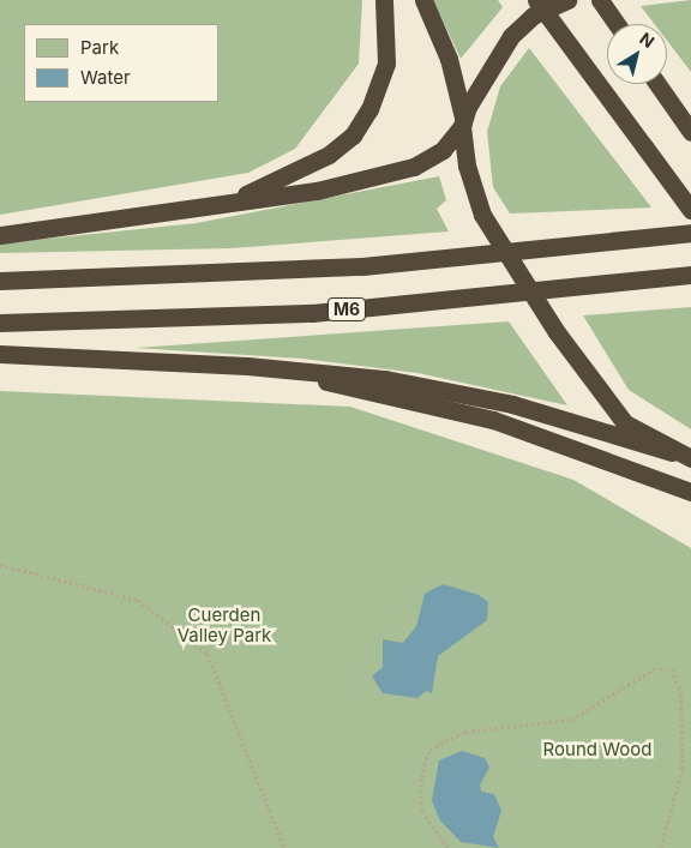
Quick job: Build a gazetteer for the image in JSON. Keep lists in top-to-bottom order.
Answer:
{
  "streets": {
    "highway": ["M6"]
  },
  "parks": ["Cuerden Valley Park", "Round Wood"],
  "legend": ["Park", "Water"],
  "north": "top right"
}
